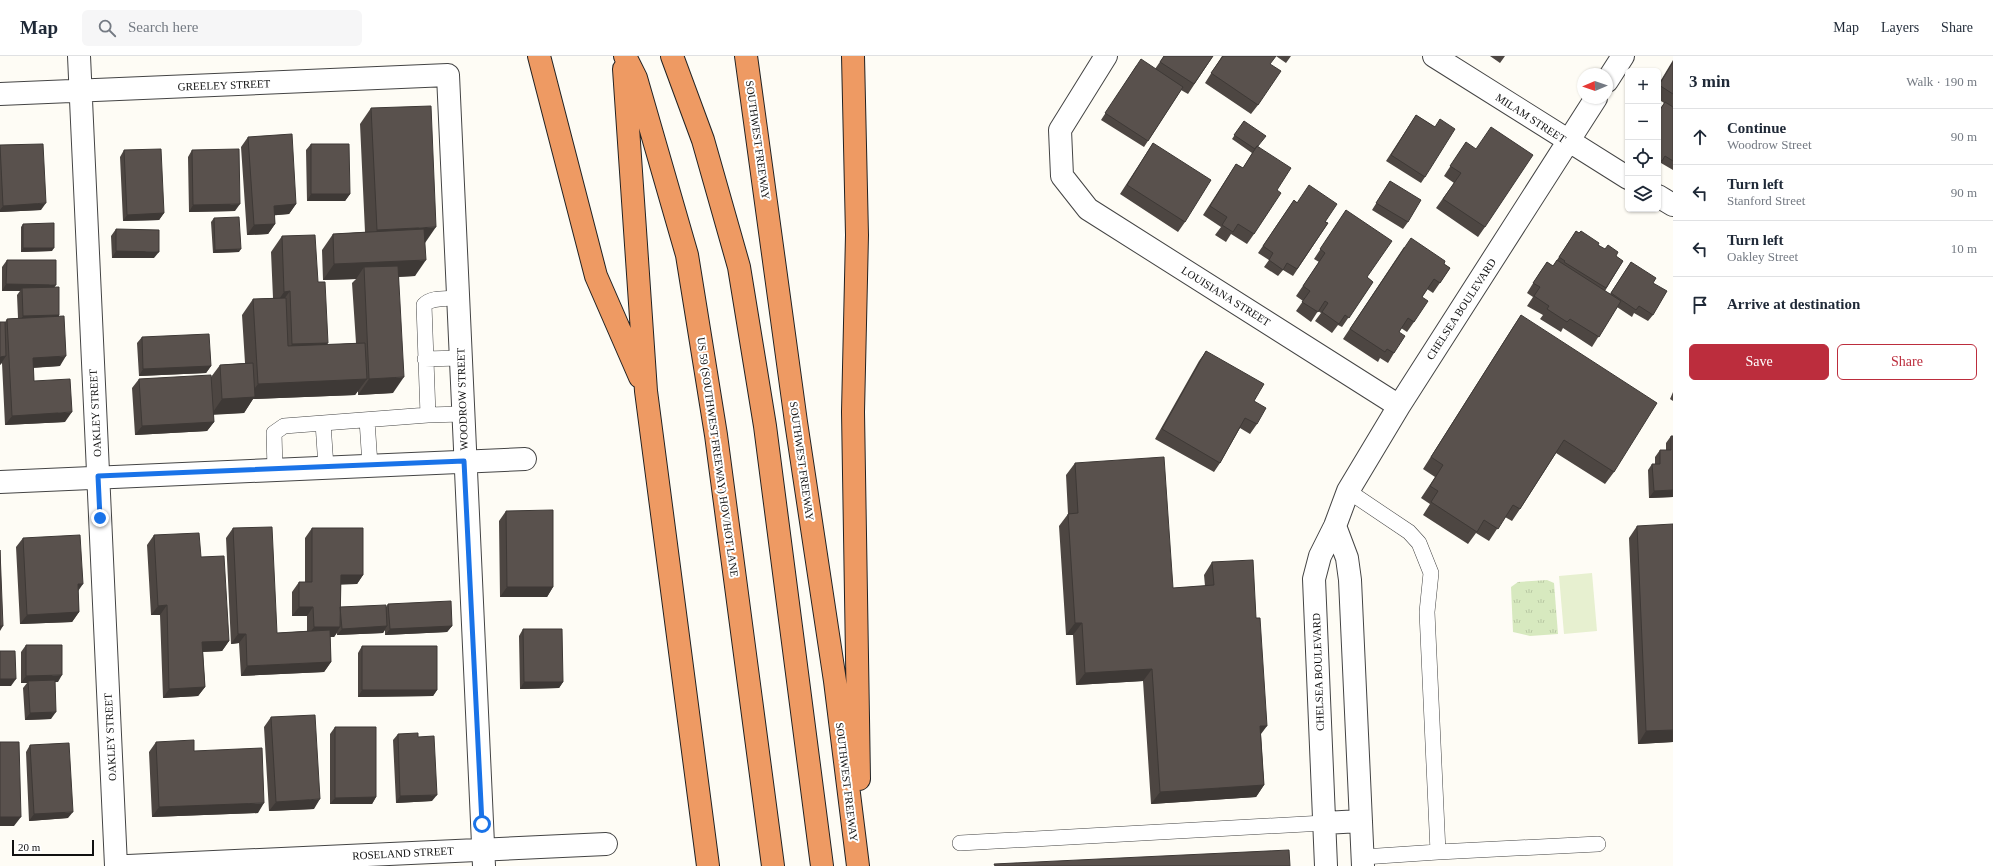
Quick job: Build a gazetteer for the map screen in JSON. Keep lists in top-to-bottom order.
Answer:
{
  "streets": {
    "highway": ["SOUTHWEST FREEWAY", "US 59 (SOUTHWEST FREEWAY) HOV/HOT LANE"],
    "street": [
      "GREELEY STREET",
      "MILAM STREET",
      "LOUISIANA STREET",
      "CHELSEA BOULEVARD",
      "WOODROW STREET",
      "OAKLEY STREET",
      "ROSELAND STREET"
    ]
  },
  "crossings": [
    ["GREELEY STREET", "WOODROW STREET"],
    ["GREELEY STREET", "OAKLEY STREET"],
    ["MILAM STREET", "CHELSEA BOULEVARD"],
    ["LOUISIANA STREET", "CHELSEA BOULEVARD"],
    ["WOODROW STREET", "ROSELAND STREET"]
  ],
  "scale_bar": "20 m",
  "north": "left",
  "page": {
    "header": "Map",
    "search": "Search here",
    "nav": ["Map", "Layers", "Share"],
    "heading": ["3 min", "Walk · 190 m"],
    "map_buttons": ["+", "−"],
    "list": [
      ["Continue", "Woodrow Street", "90 m"],
      ["Turn left", "Stanford Street", "90 m"],
      ["Turn left", "Oakley Street", "10 m"],
      "Arrive at destination"
    ],
    "buttons": ["Save", "Share"],
    "scale": "20 m"
  }
}
